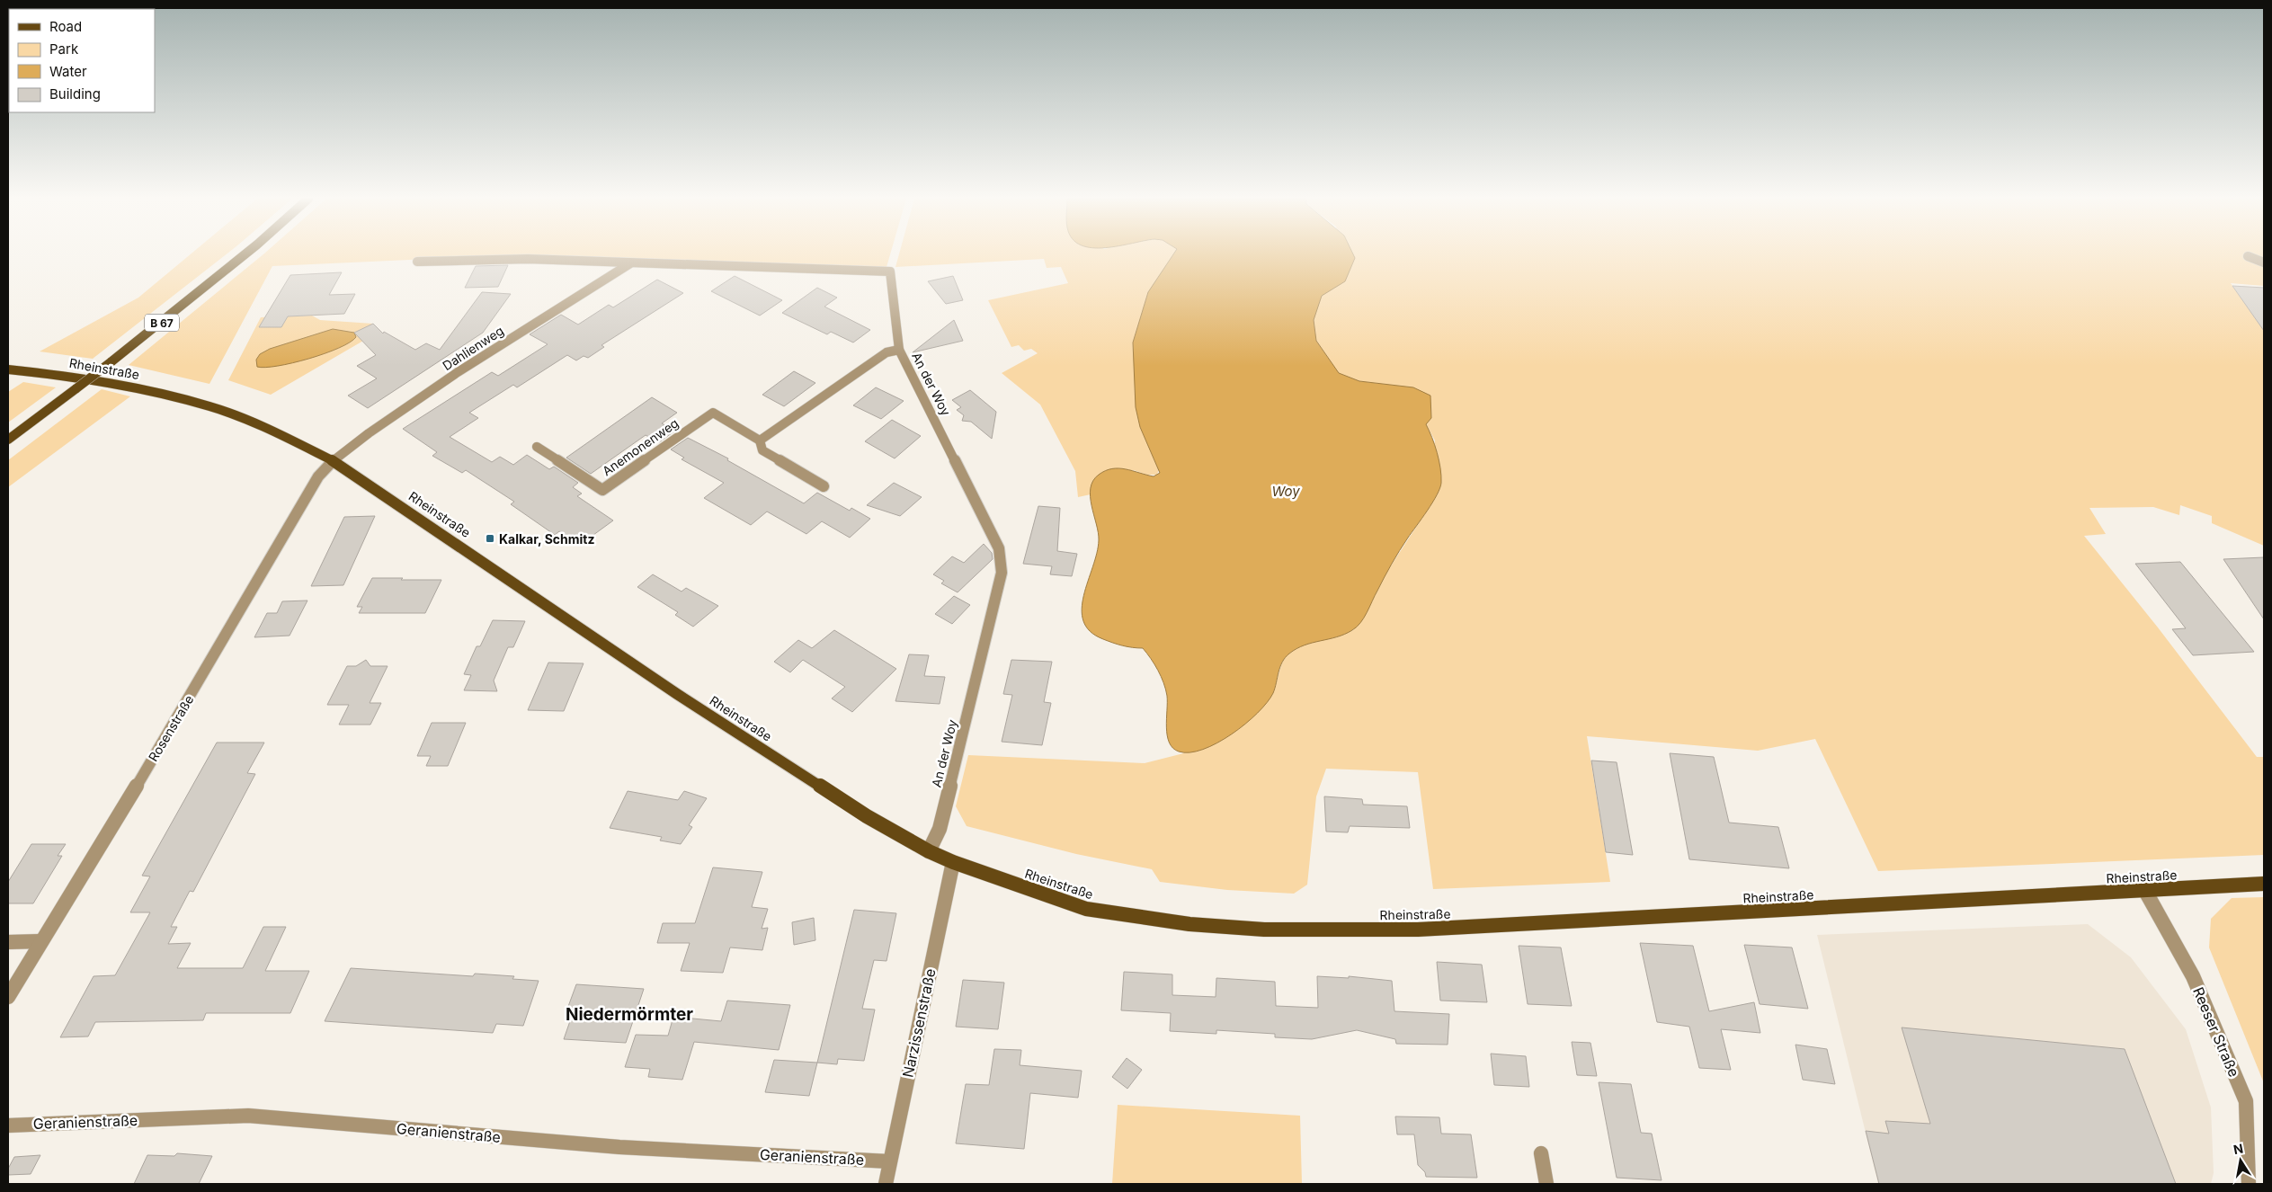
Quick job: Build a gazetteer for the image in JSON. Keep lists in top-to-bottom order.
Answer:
{
  "streets": {
    "main road": ["B 67", "Rheinstraße"],
    "street": [
      "Dahlienweg",
      "An der Woy",
      "Anemonenweg",
      "Rosenstraße",
      "Narzissenstraße",
      "Reeser Straße",
      "Geranienstraße"
    ]
  },
  "crossings": [
    ["Dahlienweg", "Rheinstraße"],
    ["Dahlienweg", "An der Woy"],
    ["Dahlienweg", "Rosenstraße"],
    ["Rheinstraße", "An der Woy"],
    ["Rheinstraße", "Rosenstraße"],
    ["Rheinstraße", "Narzissenstraße"],
    ["Rheinstraße", "Reeser Straße"],
    ["Narzissenstraße", "Geranienstraße"]
  ],
  "districts": ["Niedermörmter"],
  "water": ["Woy"],
  "places": {
    "transit": ["Kalkar, Schmitz"]
  },
  "legend": [
    "Road",
    "Park",
    "Water",
    "Building"
  ],
  "north": "top"
}
